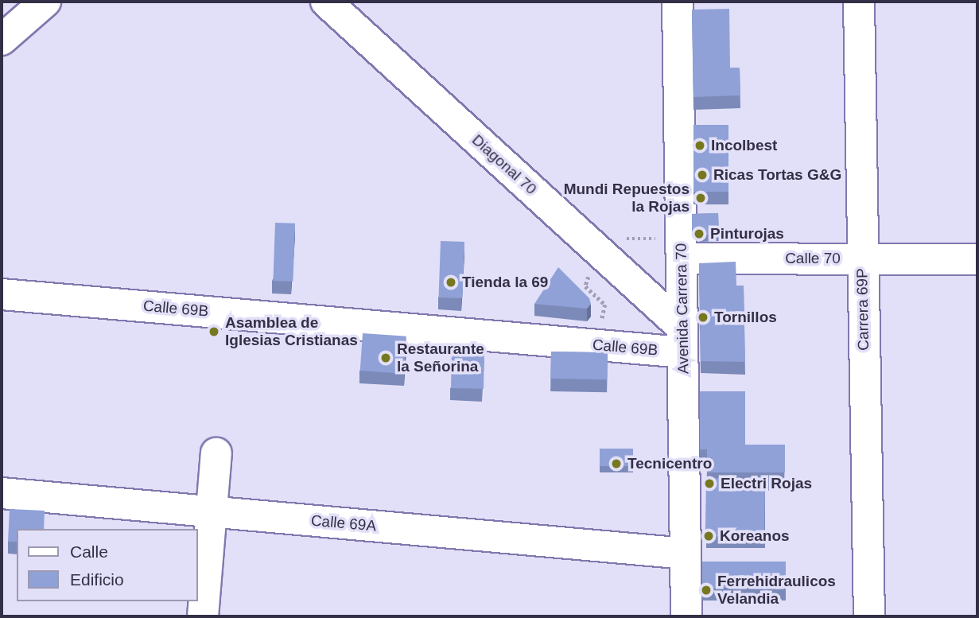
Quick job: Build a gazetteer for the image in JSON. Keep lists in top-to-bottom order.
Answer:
{
  "streets": {
    "street": [
      "Diagonal 70",
      "Calle 70",
      "Calle 69B",
      "Avenida Carrera 70",
      "Carrera 69P",
      "Calle 69A"
    ]
  },
  "crossings": [
    ["Diagonal 70", "Calle 69B"],
    ["Diagonal 70", "Avenida Carrera 70"],
    ["Calle 70", "Avenida Carrera 70"],
    ["Calle 70", "Carrera 69P"],
    ["Calle 69B", "Avenida Carrera 70"],
    ["Avenida Carrera 70", "Calle 69A"]
  ],
  "places": [
    "Incolbest",
    "Ricas Tortas G&G",
    "Mundi Repuestos la Rojas",
    "Pinturojas",
    "Tienda la 69",
    "Tornillos",
    "Asamblea de Iglesias Cristianas",
    "Restaurante la Señorina",
    "Tecnicentro",
    "Electri Rojas",
    "Koreanos",
    "Ferrehidraulicos Velandia"
  ],
  "legend": ["Calle", "Edificio"]
}
